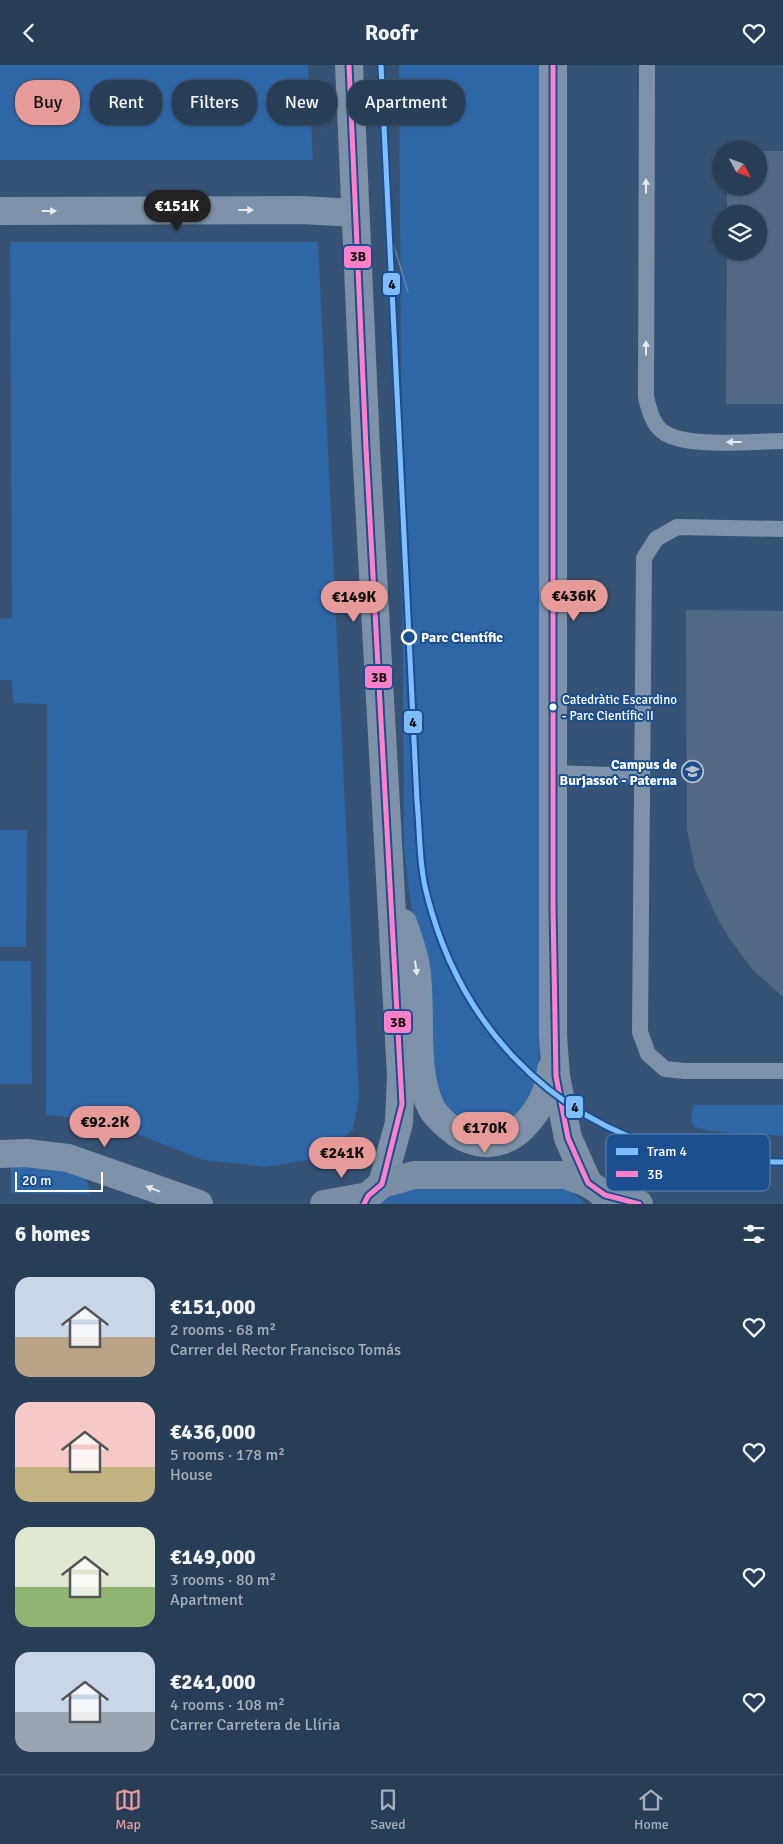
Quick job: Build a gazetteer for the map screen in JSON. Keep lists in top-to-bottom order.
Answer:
{
  "places": {
    "other": ["Parc Científic", "Catedràtic Escardino - Parc Científic II"],
    "school or university": ["Campus de Burjassot - Paterna"]
  },
  "lines": ["tram line 4", "transit line 3B"],
  "legend": ["Tram 4", "3B"],
  "scale_bar": "20 m",
  "north": "bottom right",
  "page": {
    "header": "Roofr",
    "chip": [
      "Buy",
      "Rent",
      "Filters",
      "New",
      "Apartment"
    ],
    "price": [
      "€151K",
      "€436K",
      "€149K",
      "€92.2K",
      "€170K",
      "€241K"
    ],
    "scale": "20 m",
    "heading": "6 homes",
    "list": [
      {
        "name": "€151,000",
        "note": "2 rooms · 68 m² · Carrer del Rector Francisco Tomás"
      },
      {
        "name": "€436,000",
        "note": "5 rooms · 178 m² · House"
      },
      {
        "name": "€149,000",
        "note": "3 rooms · 80 m² · Apartment"
      },
      {
        "name": "€241,000",
        "note": "4 rooms · 108 m² · Carrer Carretera de Llíria"
      }
    ],
    "tabs": ["Map", "Saved", "Home"]
  }
}
